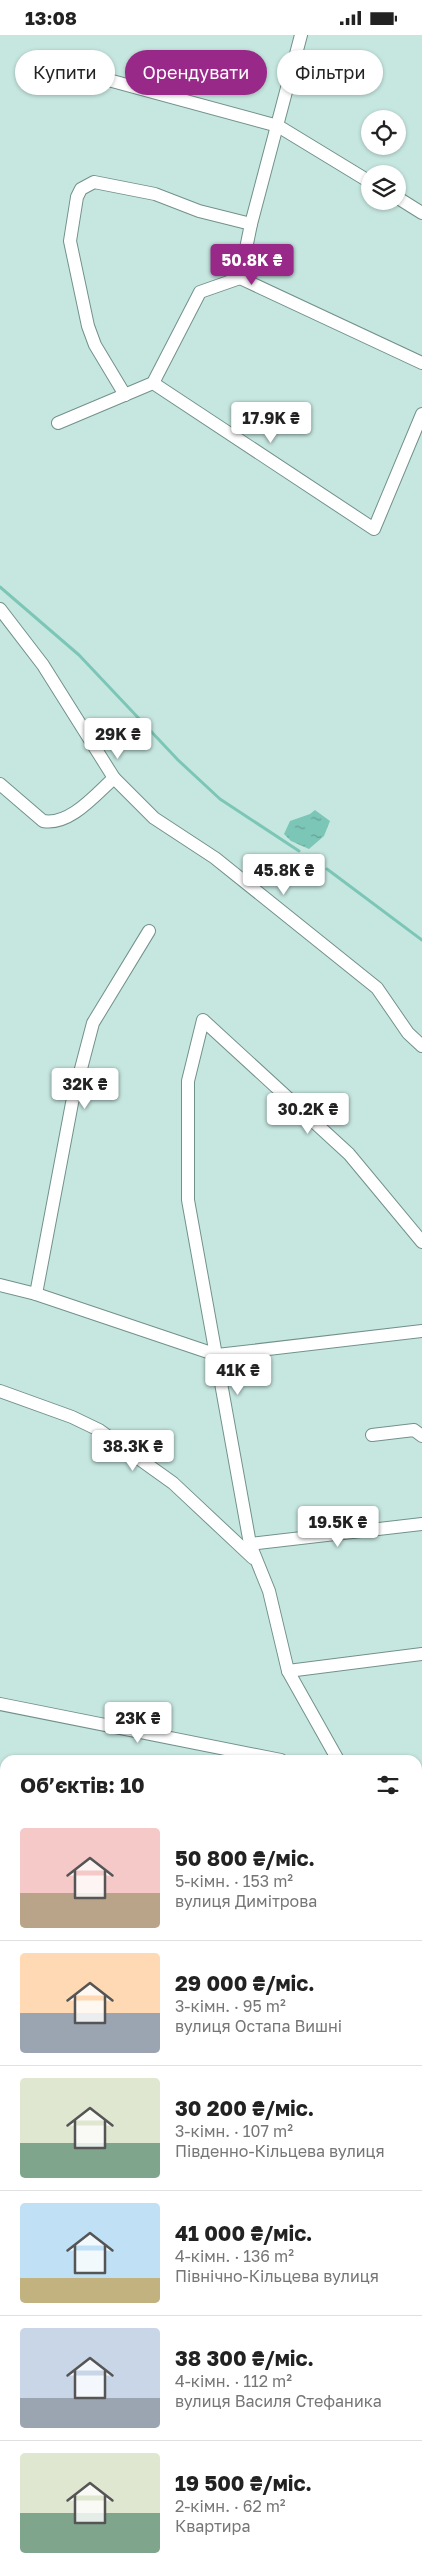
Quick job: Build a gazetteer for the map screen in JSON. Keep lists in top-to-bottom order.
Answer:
{
  "page": {
    "status": "13:08",
    "chip": ["Купити", "Орендувати", "Фільтри"],
    "price": [
      "50.8K ₴",
      "17.9K ₴",
      "29K ₴",
      "45.8K ₴",
      "32K ₴",
      "30.2K ₴",
      "41K ₴",
      "38.3K ₴",
      "19.5K ₴",
      "23K ₴"
    ],
    "heading": "Об’єктів: 10",
    "list": [
      {
        "name": "50 800 ₴/міс.",
        "note": "5-кімн. · 153 m² · вулиця Димітрова"
      },
      {
        "name": "29 000 ₴/міс.",
        "note": "3-кімн. · 95 m² · вулиця Остапа Вишні"
      },
      {
        "name": "30 200 ₴/міс.",
        "note": "3-кімн. · 107 m² · Південно-Кільцева вулиця"
      },
      {
        "name": "41 000 ₴/міс.",
        "note": "4-кімн. · 136 m² · Північно-Кільцева вулиця"
      },
      {
        "name": "38 300 ₴/міс.",
        "note": "4-кімн. · 112 m² · вулиця Василя Стефаника"
      },
      {
        "name": "19 500 ₴/міс.",
        "note": "2-кімн. · 62 m² · Квартира"
      }
    ]
  }
}
